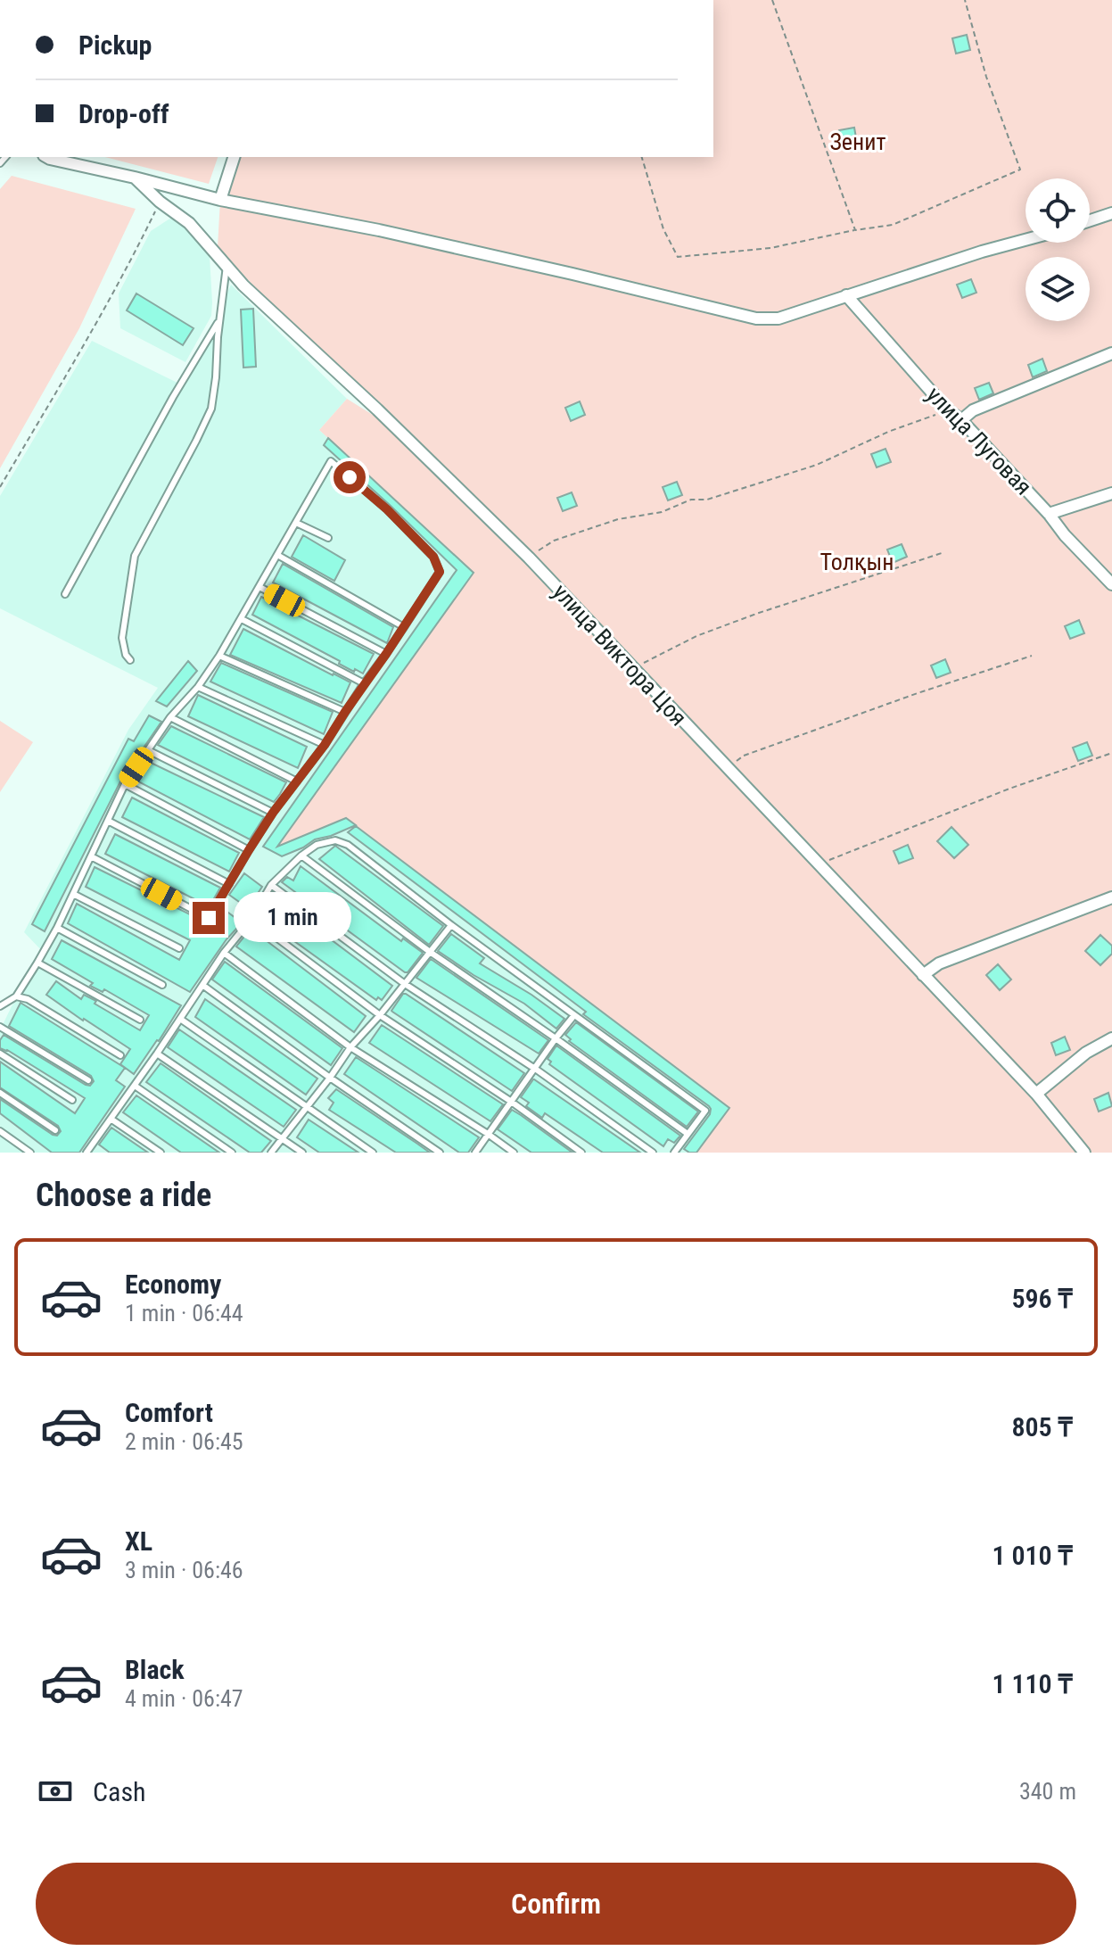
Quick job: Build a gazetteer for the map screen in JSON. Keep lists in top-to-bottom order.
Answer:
{
  "streets": {
    "street": ["улица Луговая", "улица Виктора Цоя"]
  },
  "parks": ["Зенит", "Толқын"],
  "page": {
    "banner": ["Pickup", "Drop-off"],
    "bubble": "1 min",
    "heading": "Choose a ride",
    "list": [
      {
        "name": "Economy",
        "note": "1 min · 06:44",
        "value": "596 ₸"
      },
      {
        "name": "Comfort",
        "note": "2 min · 06:45",
        "value": "805 ₸"
      },
      {
        "name": "XL",
        "note": "3 min · 06:46",
        "value": "1 010 ₸"
      },
      {
        "name": "Black",
        "note": "4 min · 06:47",
        "value": "1 110 ₸"
      }
    ],
    "pay": ["Cash", "340 m"],
    "buttons": "Confirm"
  }
}
